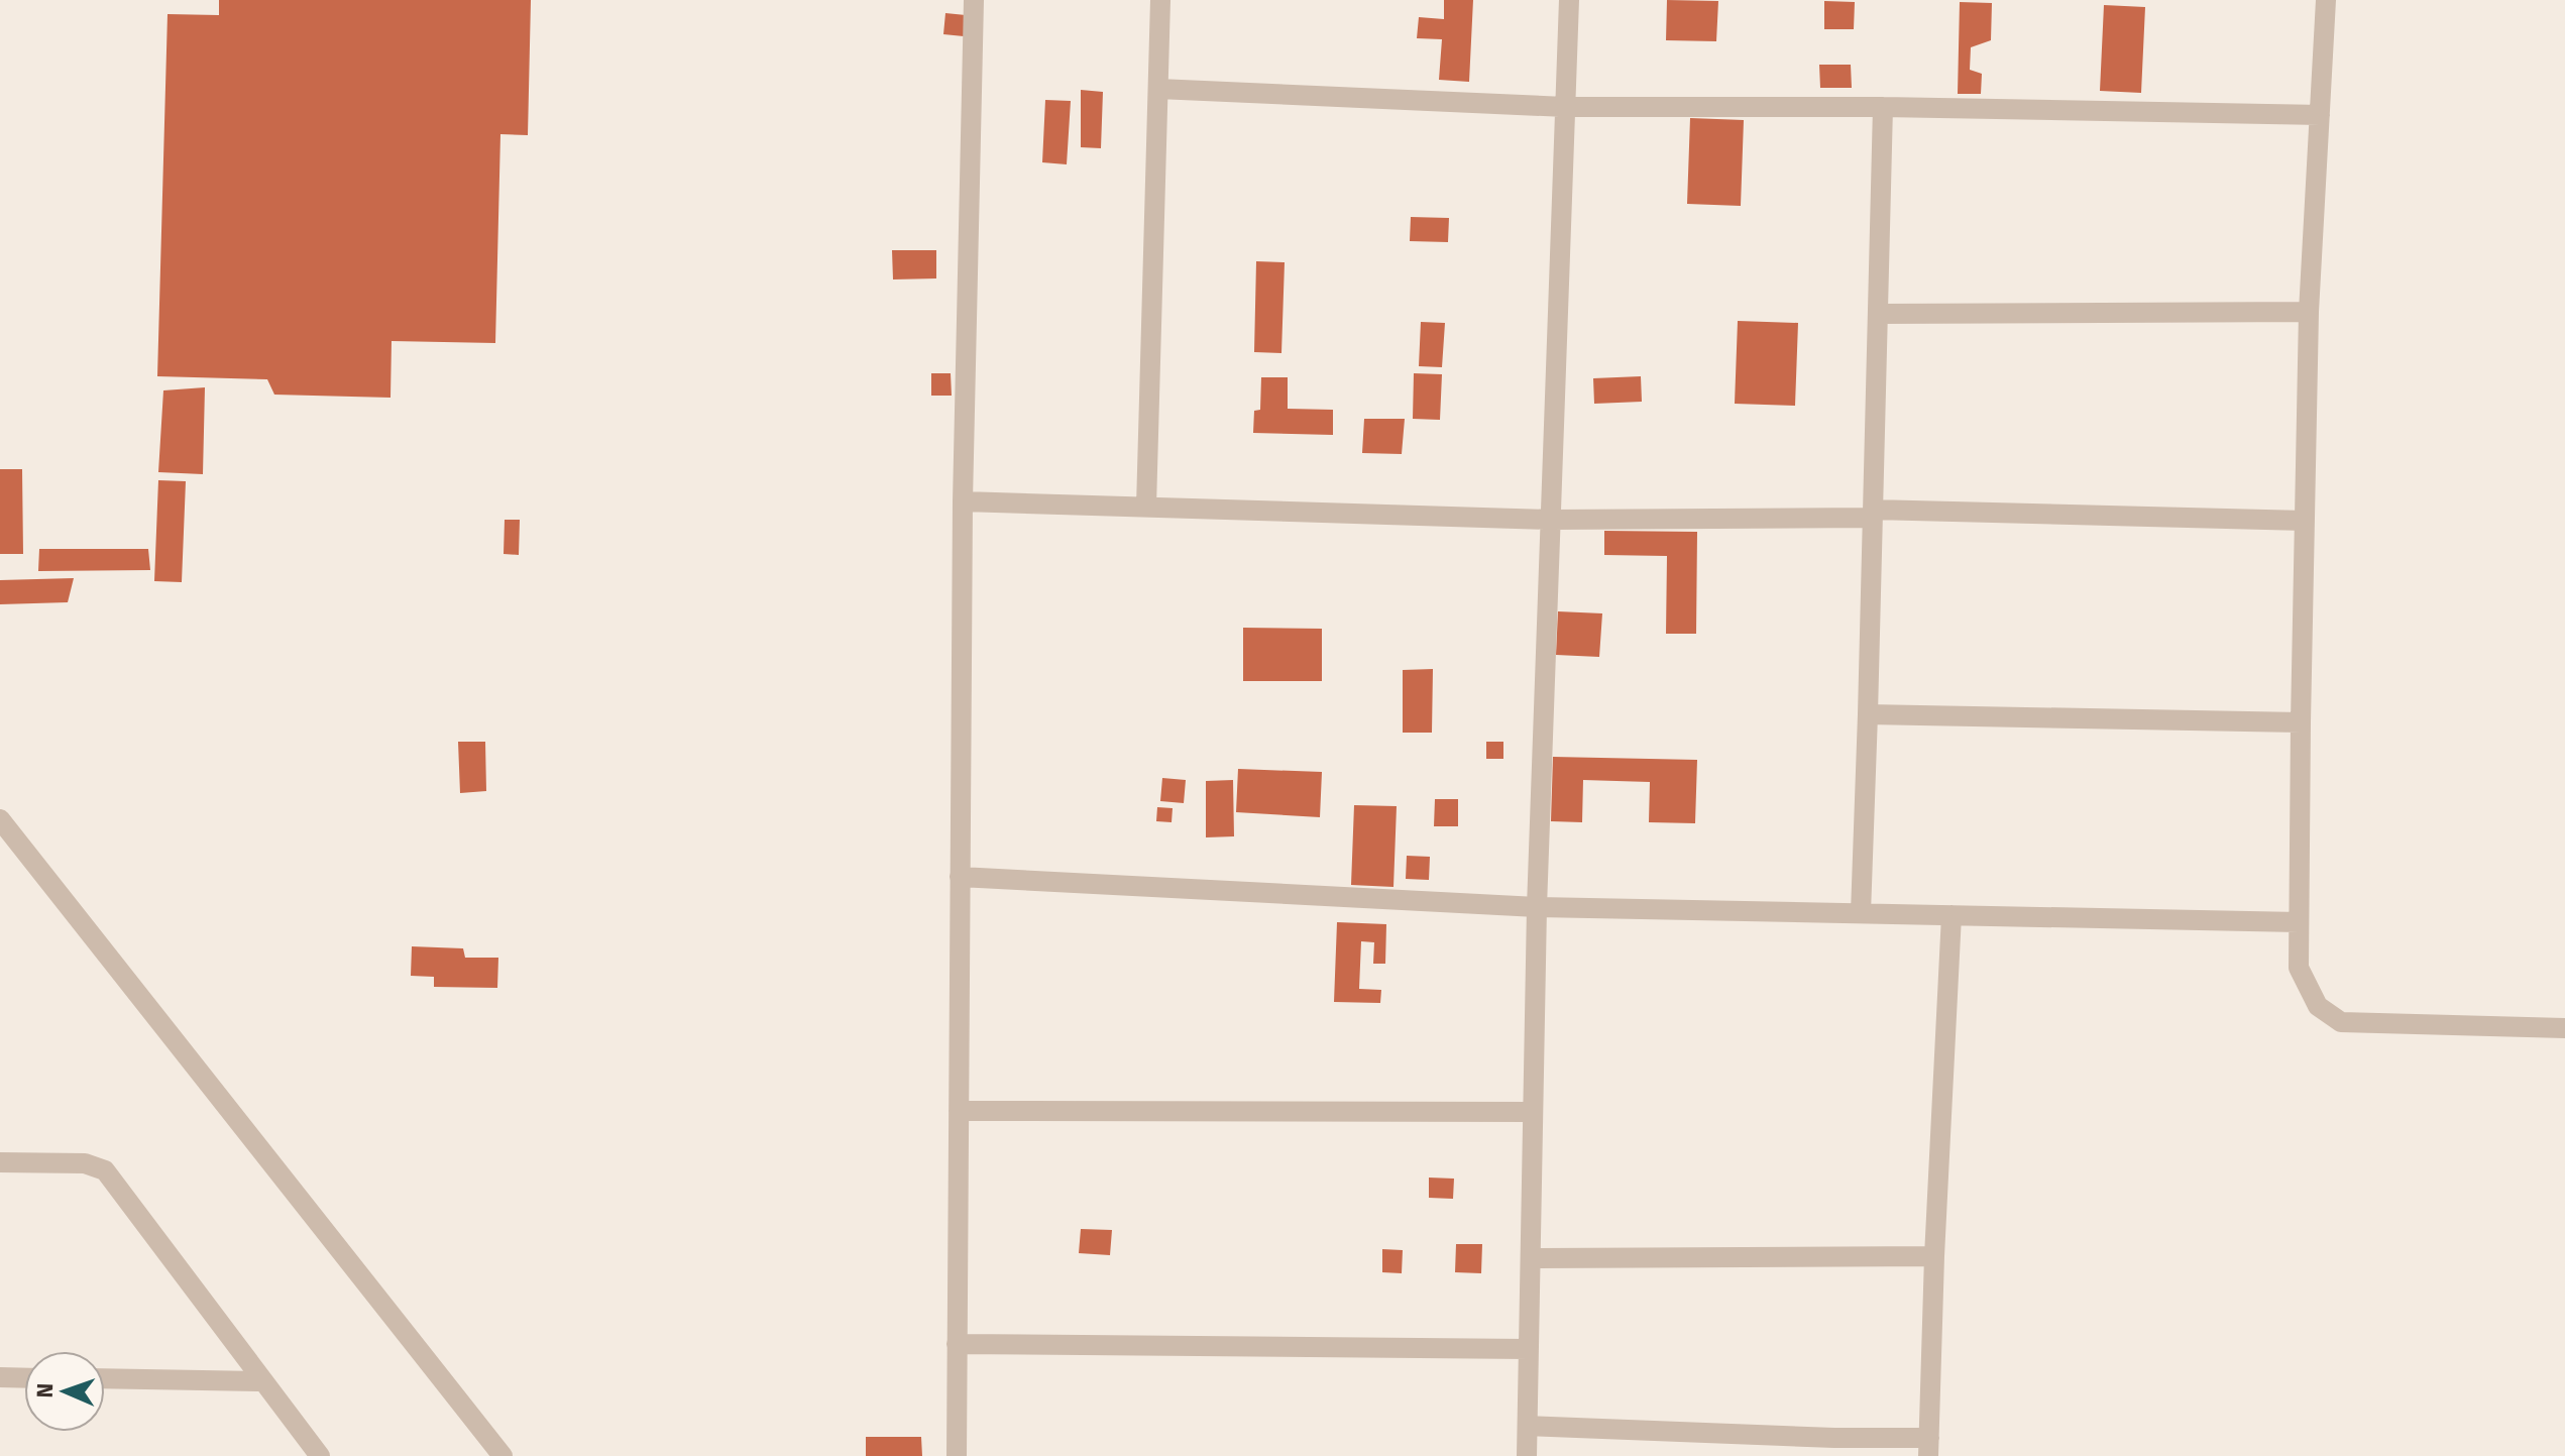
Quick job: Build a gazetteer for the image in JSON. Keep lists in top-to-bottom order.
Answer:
{
  "north": "left"
}
